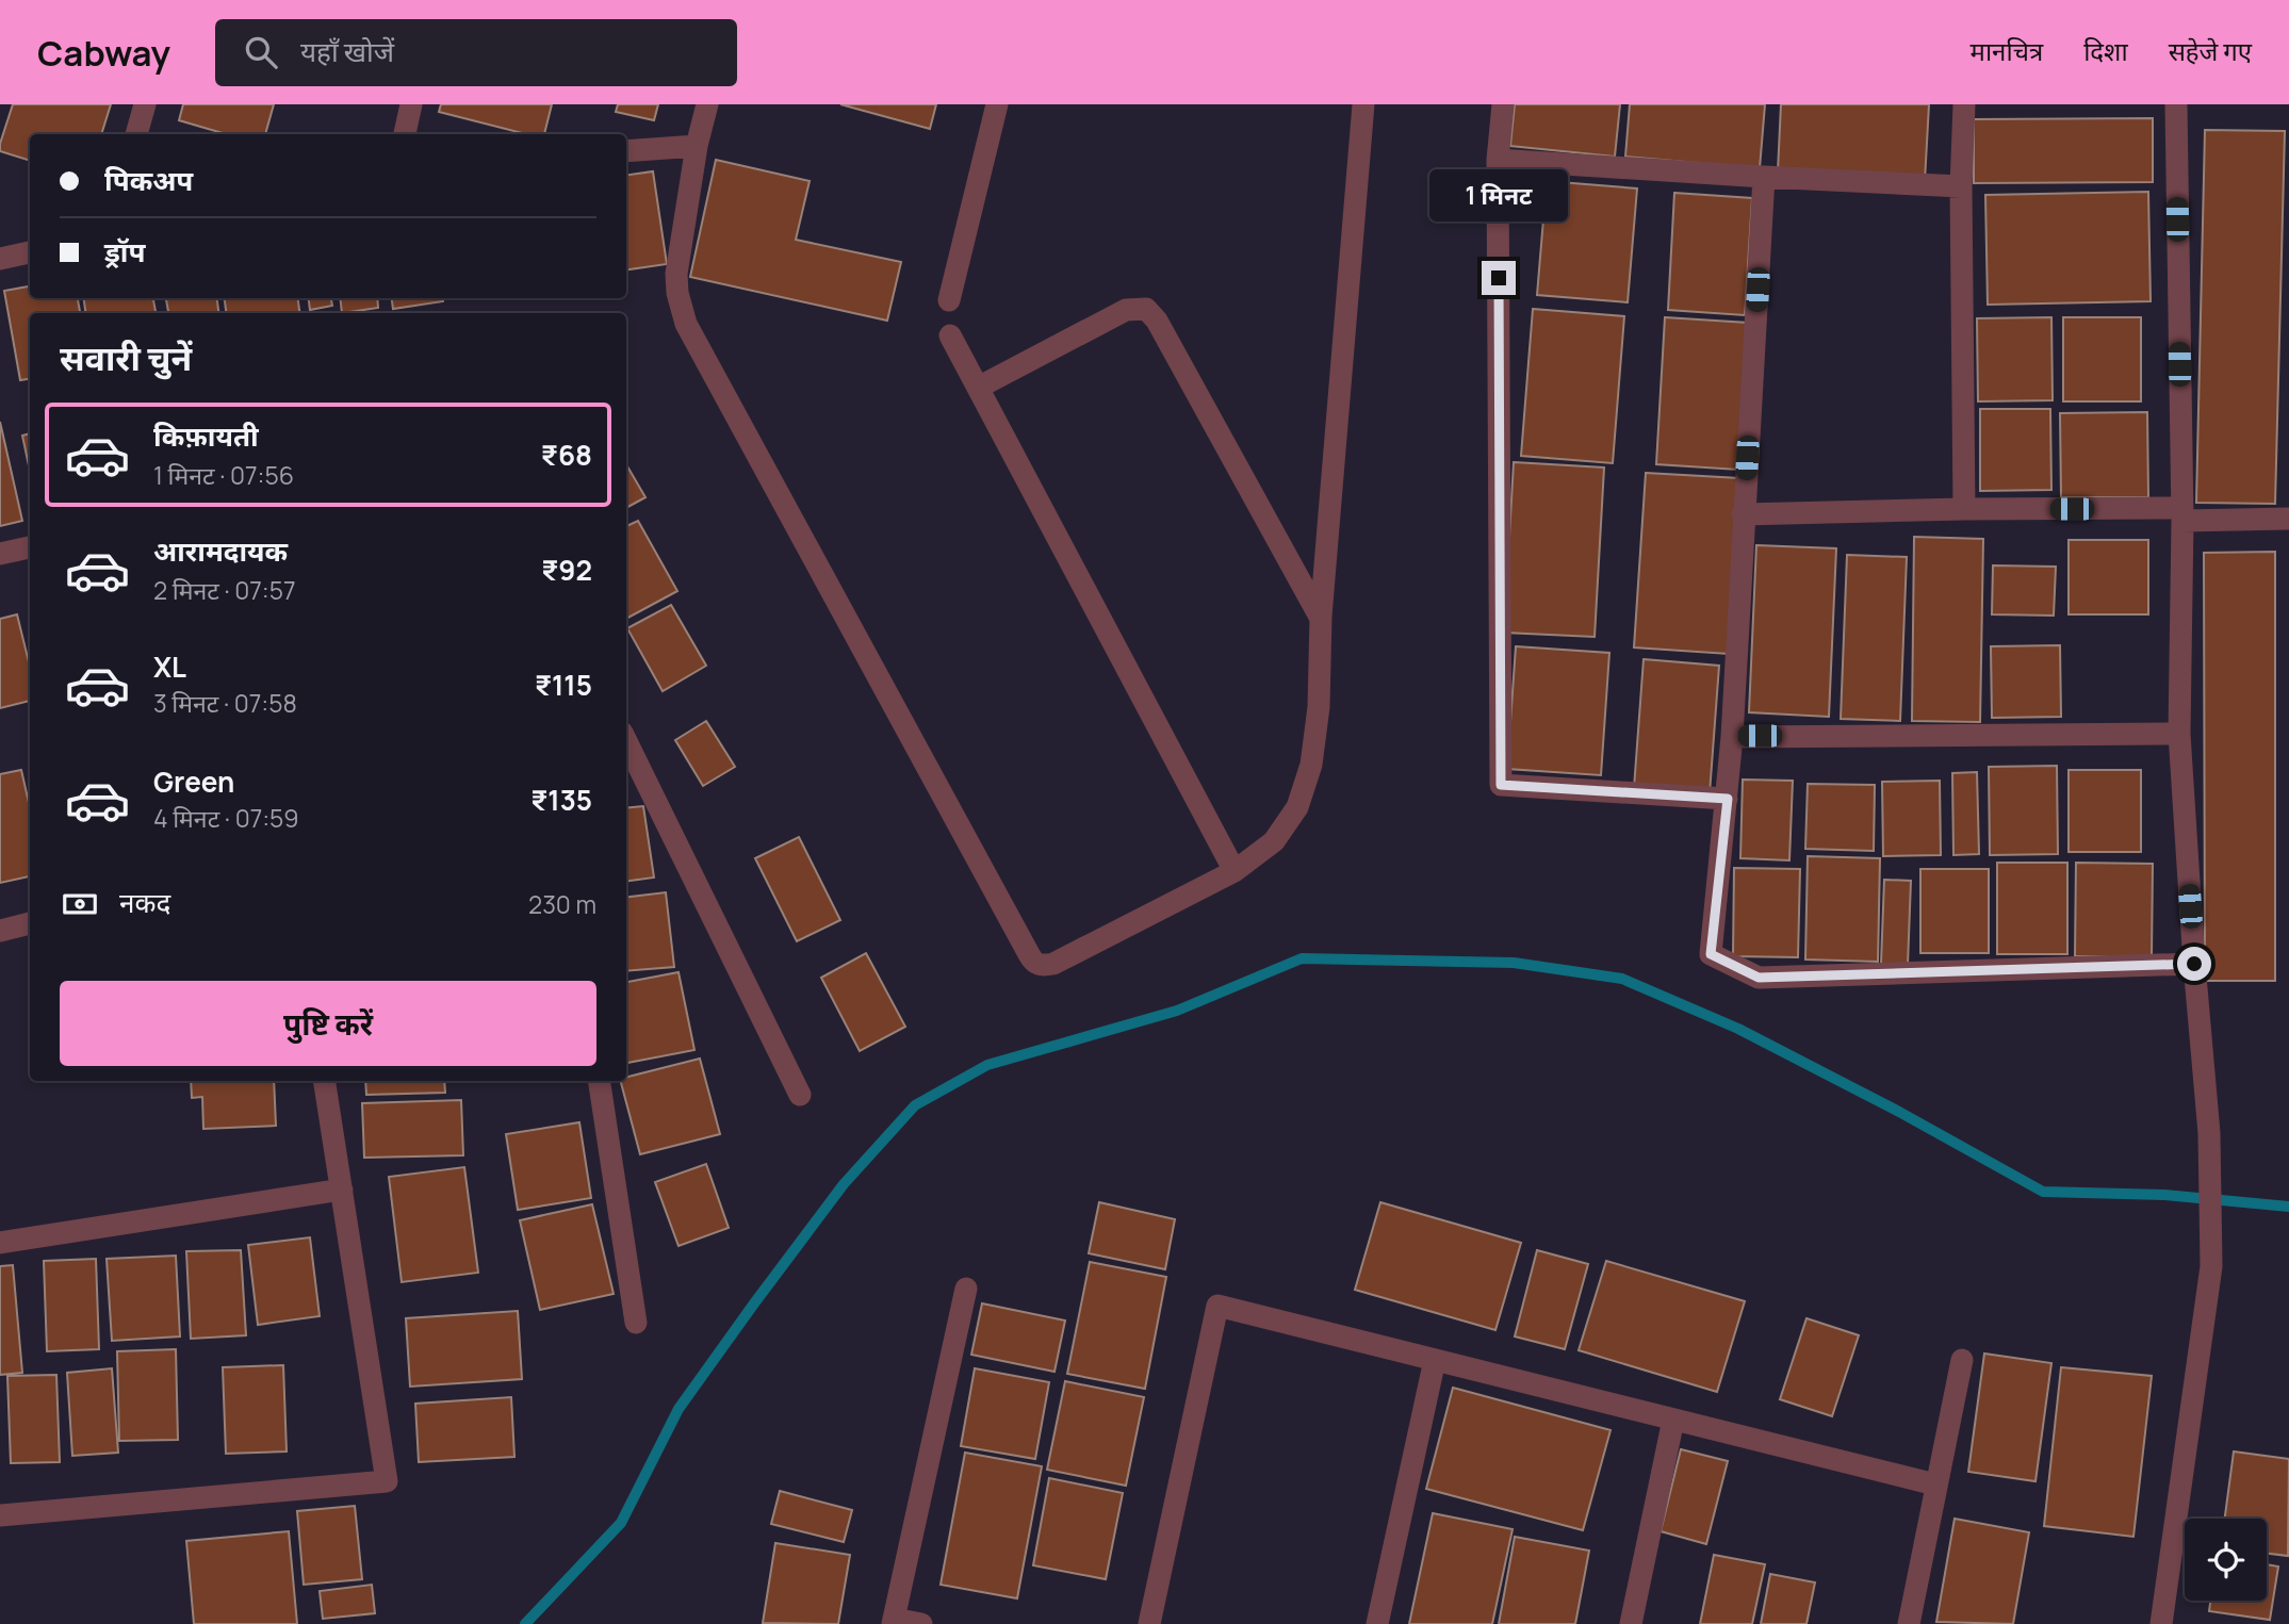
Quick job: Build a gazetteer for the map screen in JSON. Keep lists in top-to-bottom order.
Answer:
{
  "page": {
    "header": "Cabway",
    "search": "यहाँ खोजें",
    "nav": ["मानचित्र", "दिशा", "सहेजे गए"],
    "banner": ["पिकअप", "ड्रॉप"],
    "bubble": "1 मिनट",
    "heading": "सवारी चुनें",
    "list": [
      {
        "name": "किफ़ायती",
        "note": "1 मिनट · 07:56",
        "value": "₹68"
      },
      {
        "name": "आरामदायक",
        "note": "2 मिनट · 07:57",
        "value": "₹92"
      },
      {
        "name": "XL",
        "note": "3 मिनट · 07:58",
        "value": "₹115"
      },
      {
        "name": "Green",
        "note": "4 मिनट · 07:59",
        "value": "₹135"
      }
    ],
    "pay": ["नकद", "230 m"],
    "buttons": "पुष्टि करें"
  }
}
